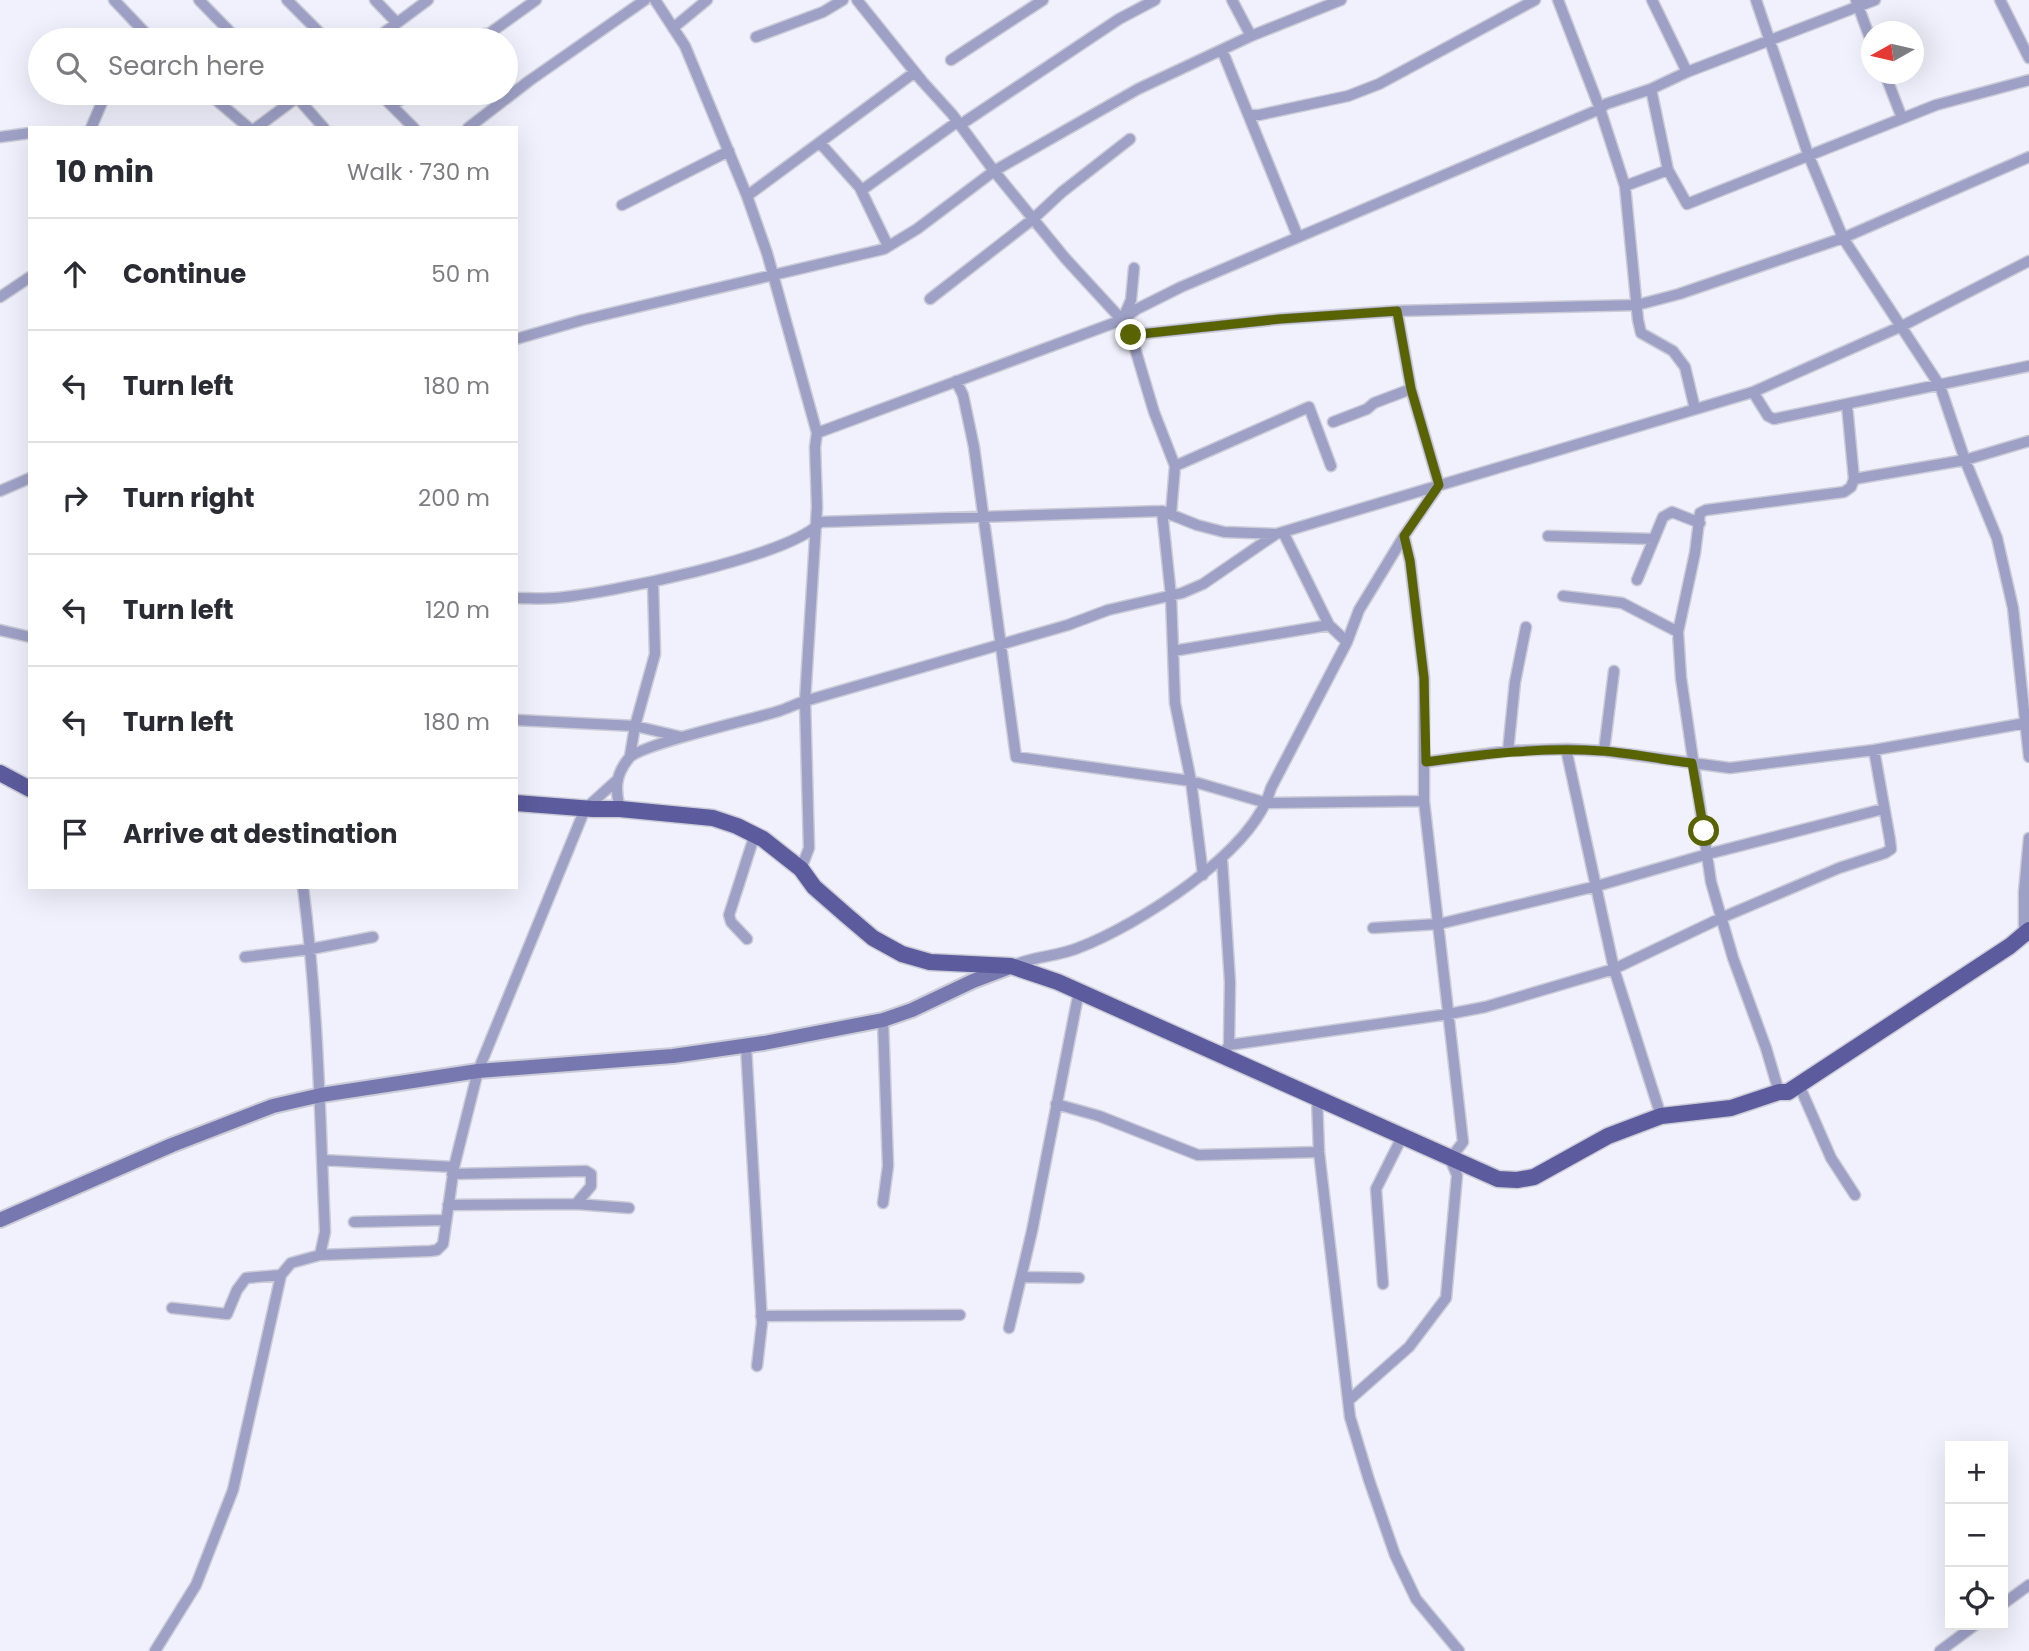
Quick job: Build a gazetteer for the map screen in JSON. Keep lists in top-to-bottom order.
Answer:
{
  "north": "left",
  "page": {
    "search": "Search here",
    "heading": ["10 min", "Walk · 730 m"],
    "list": [
      ["Continue", "50 m"],
      ["Turn left", "180 m"],
      ["Turn right", "200 m"],
      ["Turn left", "120 m"],
      ["Turn left", "180 m"],
      "Arrive at destination"
    ],
    "map_buttons": ["+", "−"]
  }
}
